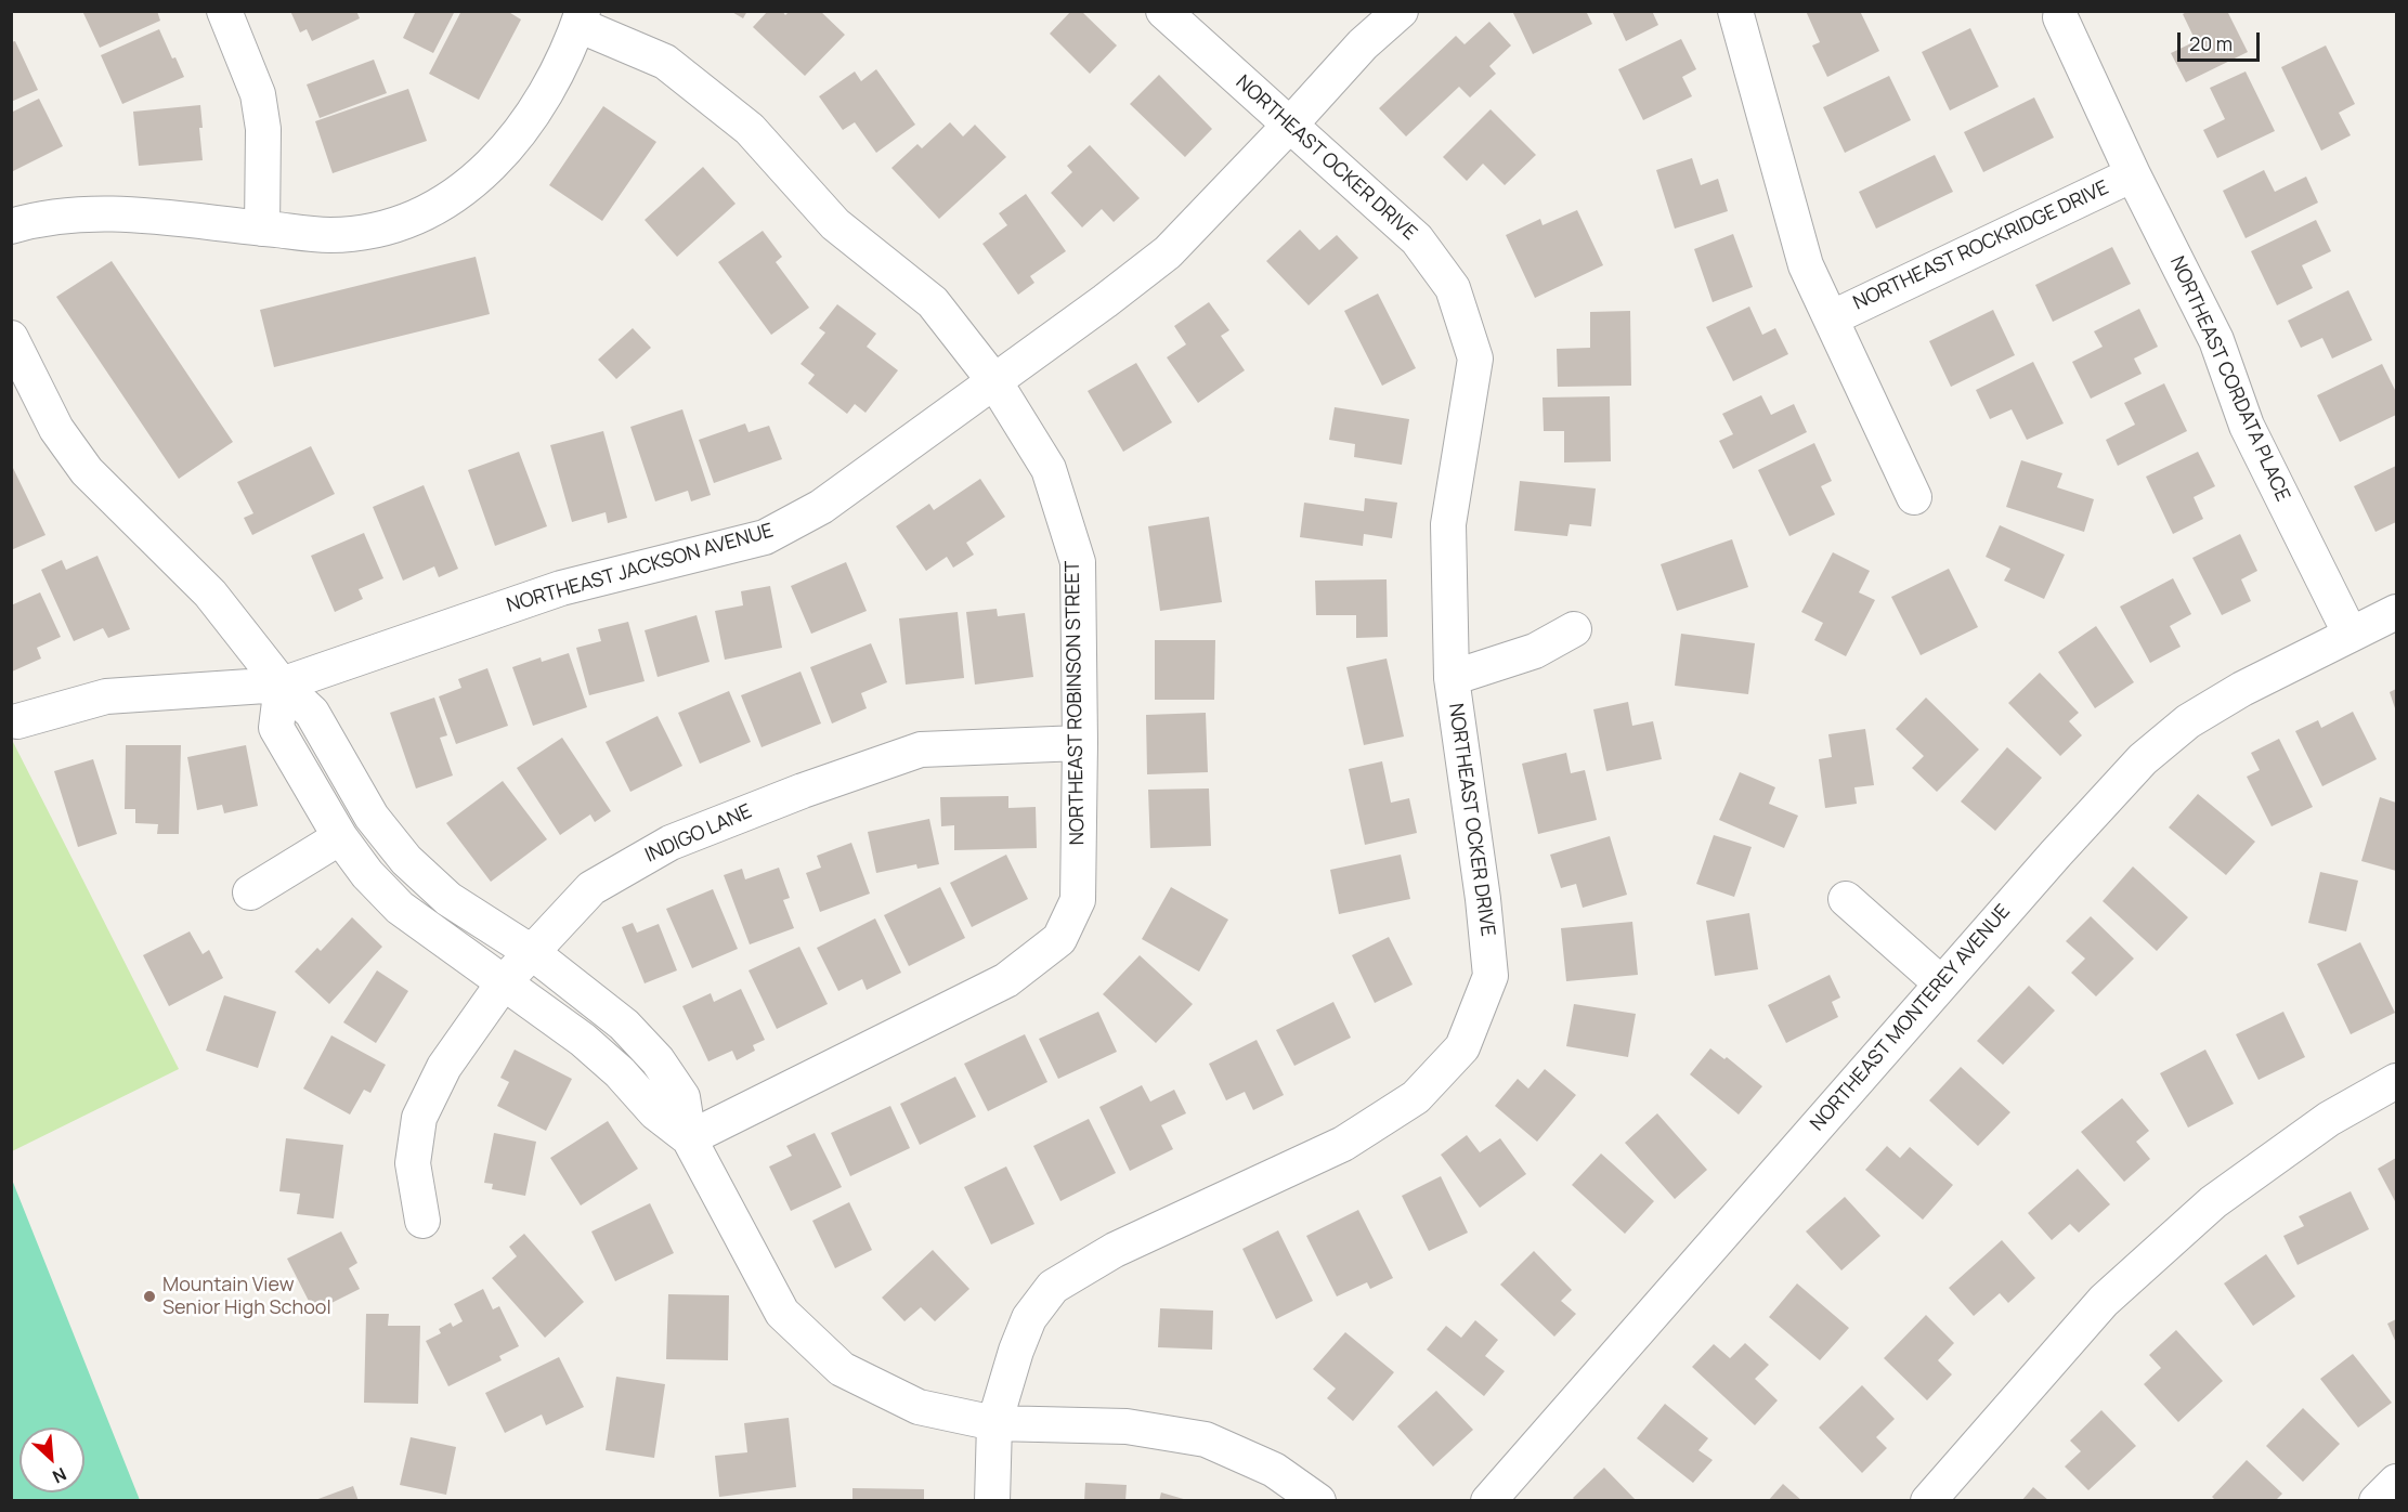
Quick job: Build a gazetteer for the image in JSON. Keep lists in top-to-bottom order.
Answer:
{
  "streets": {
    "street": [
      "NORTHEAST OCKER DRIVE",
      "NORTHEAST ROCKRIDGE DRIVE",
      "NORTHEAST CORDATA PLACE",
      "NORTHEAST JACKSON AVENUE",
      "NORTHEAST ROBINSON STREET",
      "INDIGO LANE",
      "NORTHEAST MONTEREY AVENUE"
    ]
  },
  "crossings": [
    ["NORTHEAST OCKER DRIVE", "NORTHEAST JACKSON AVENUE"],
    ["NORTHEAST ROCKRIDGE DRIVE", "NORTHEAST CORDATA PLACE"],
    ["NORTHEAST CORDATA PLACE", "NORTHEAST MONTEREY AVENUE"],
    ["NORTHEAST JACKSON AVENUE", "NORTHEAST ROBINSON STREET"],
    ["NORTHEAST ROBINSON STREET", "INDIGO LANE"]
  ],
  "places": ["Mountain View Senior High School"],
  "scale_bar": "20 m",
  "north": "bottom right"
}
